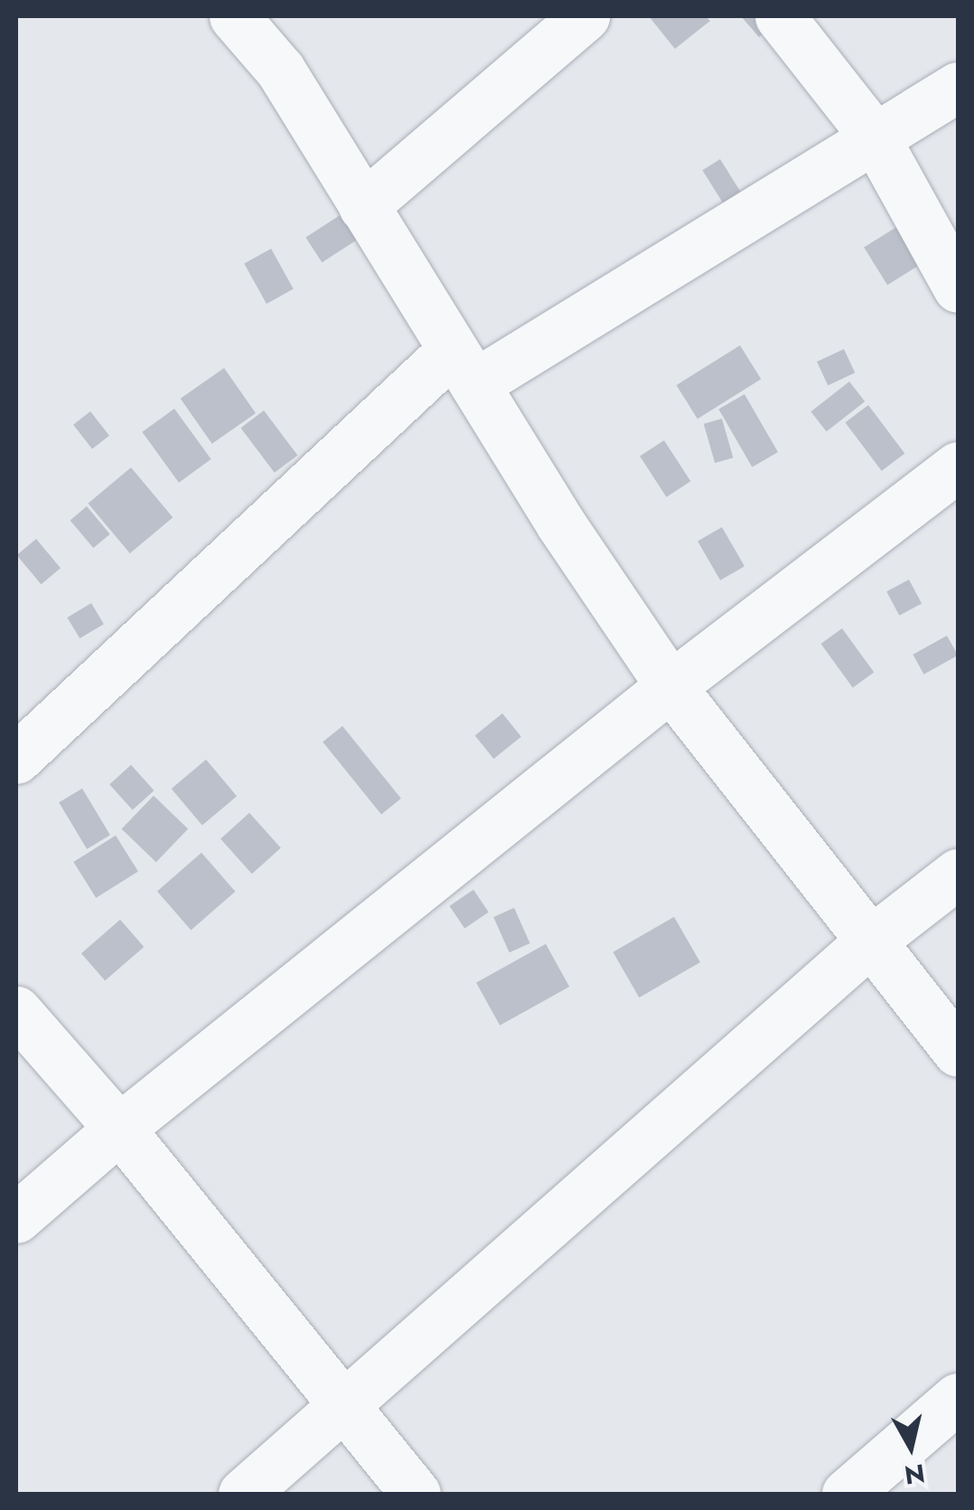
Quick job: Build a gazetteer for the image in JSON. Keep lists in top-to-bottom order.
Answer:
{
  "north": "bottom"
}
